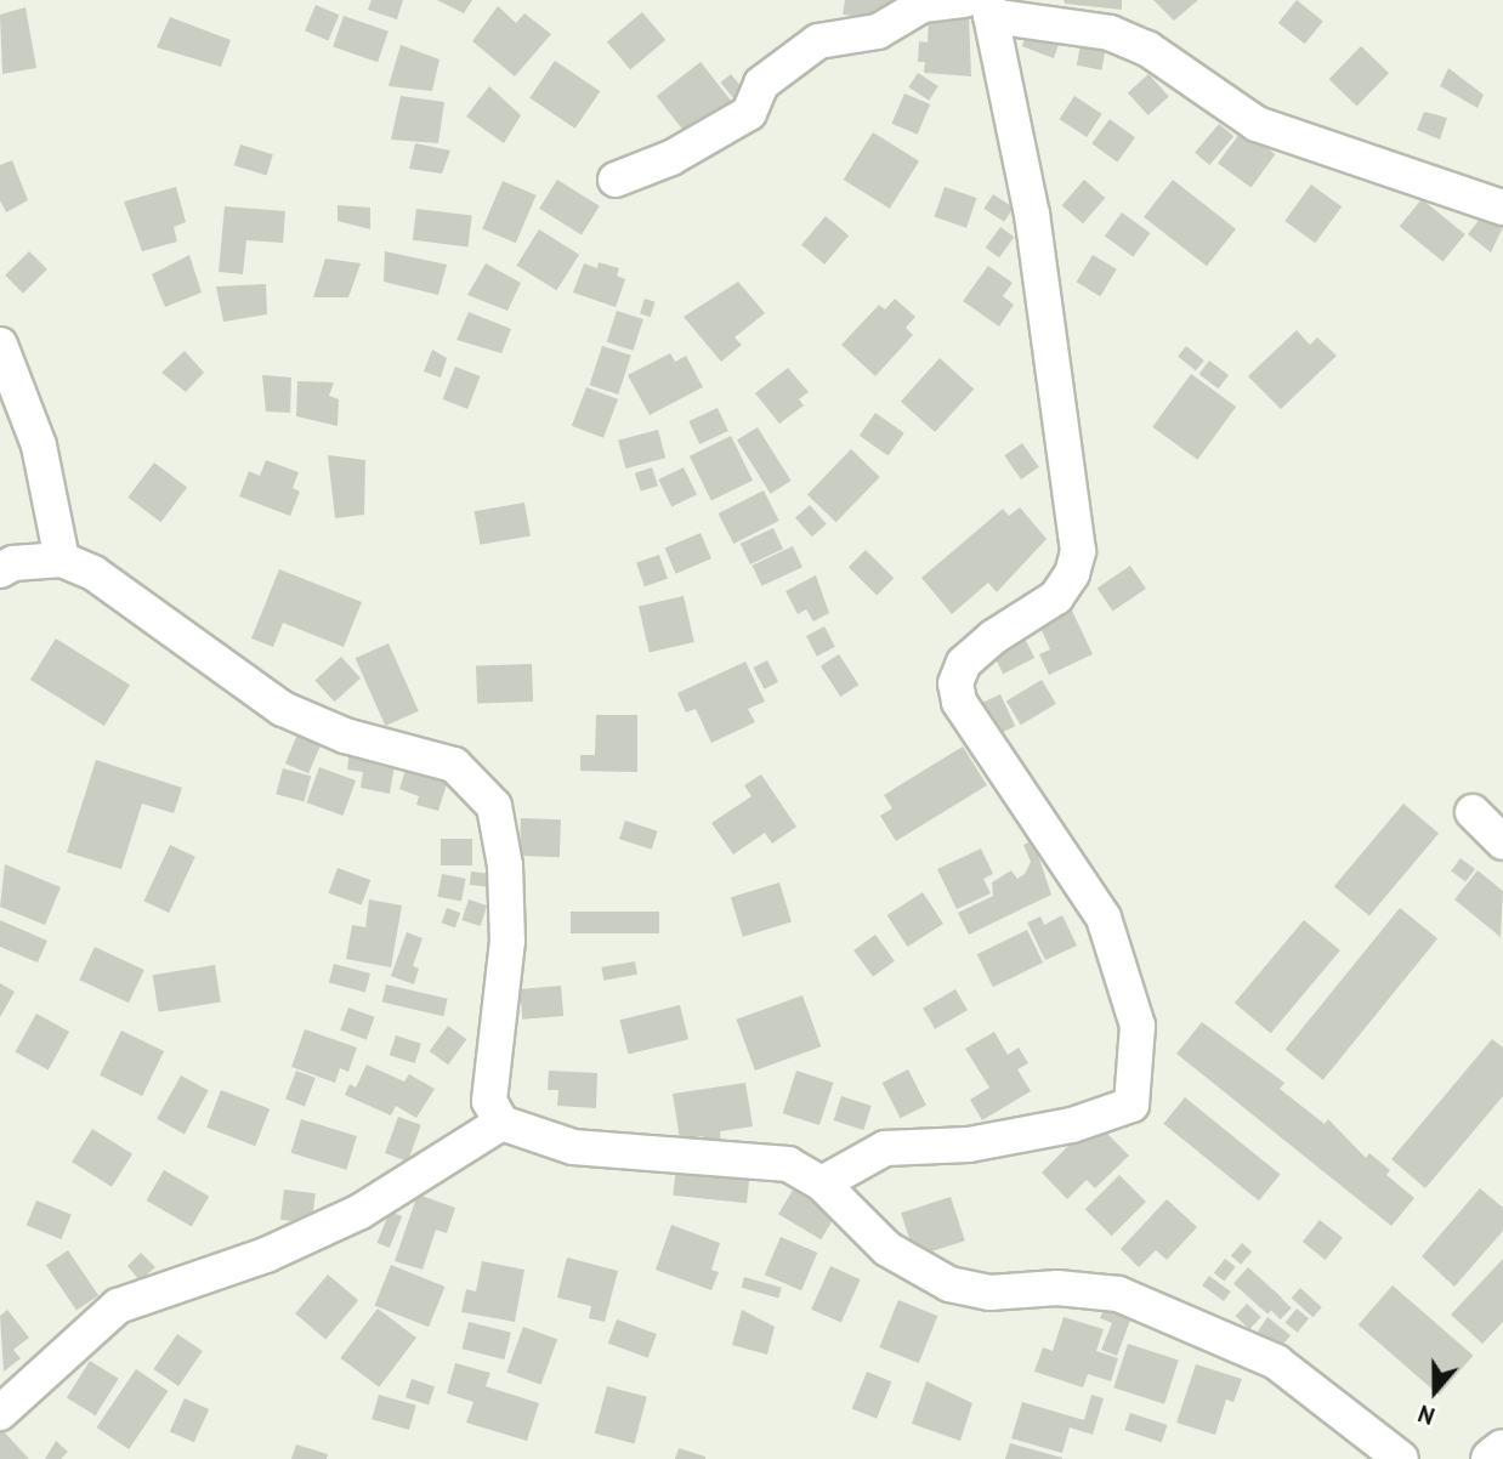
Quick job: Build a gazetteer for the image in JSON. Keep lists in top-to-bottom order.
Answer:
{
  "north": "bottom"
}
